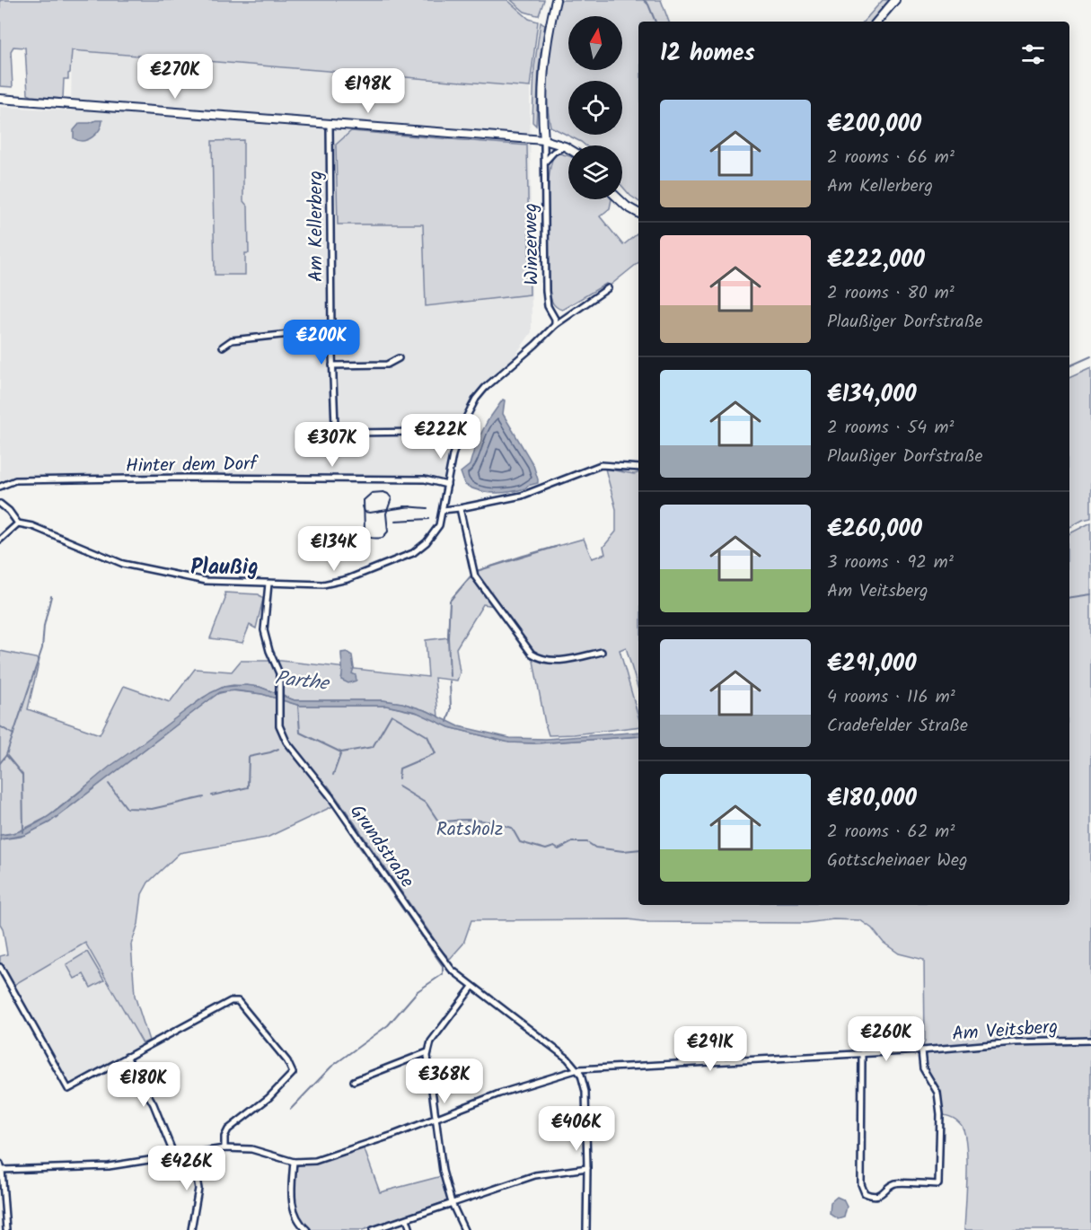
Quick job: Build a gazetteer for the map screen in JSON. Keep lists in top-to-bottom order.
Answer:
{
  "streets": {
    "street": [
      "Am Kellerberg",
      "Winzerweg",
      "Hinter dem Dorf",
      "Grundstraße",
      "Am Veitsberg"
    ]
  },
  "crossings": [
    ["Grundstraße", "Am Veitsberg"]
  ],
  "districts": ["Plaußig"],
  "water": ["Parthe"],
  "parks": ["Ratsholz"],
  "north": "top",
  "page": {
    "heading": "12 homes",
    "price": [
      "€270K",
      "€198K",
      "€200K",
      "€222K",
      "€307K",
      "€134K",
      "€260K",
      "€291K",
      "€368K",
      "€180K",
      "€406K",
      "€426K"
    ],
    "list": [
      {
        "name": "€200,000",
        "note": "2 rooms · 66 m² · Am Kellerberg"
      },
      {
        "name": "€222,000",
        "note": "2 rooms · 80 m² · Plaußiger Dorfstraße"
      },
      {
        "name": "€134,000",
        "note": "2 rooms · 54 m² · Plaußiger Dorfstraße"
      },
      {
        "name": "€260,000",
        "note": "3 rooms · 92 m² · Am Veitsberg"
      },
      {
        "name": "€291,000",
        "note": "4 rooms · 116 m² · Cradefelder Straße"
      },
      {
        "name": "€180,000",
        "note": "2 rooms · 62 m² · Gottscheinaer Weg"
      }
    ]
  }
}
